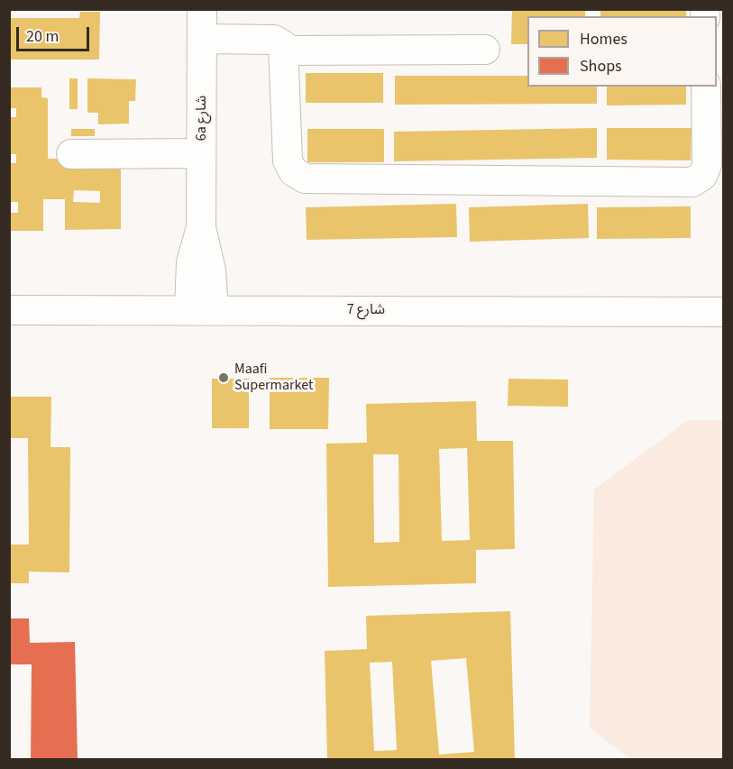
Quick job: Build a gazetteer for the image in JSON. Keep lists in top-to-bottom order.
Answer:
{
  "streets": {
    "street": ["6a شارع", "شارع 7"]
  },
  "crossings": [
    ["6a شارع", "شارع 7"]
  ],
  "places": ["Maafi Supermarket"],
  "legend": ["Homes", "Shops"],
  "scale_bar": "20 m"
}
